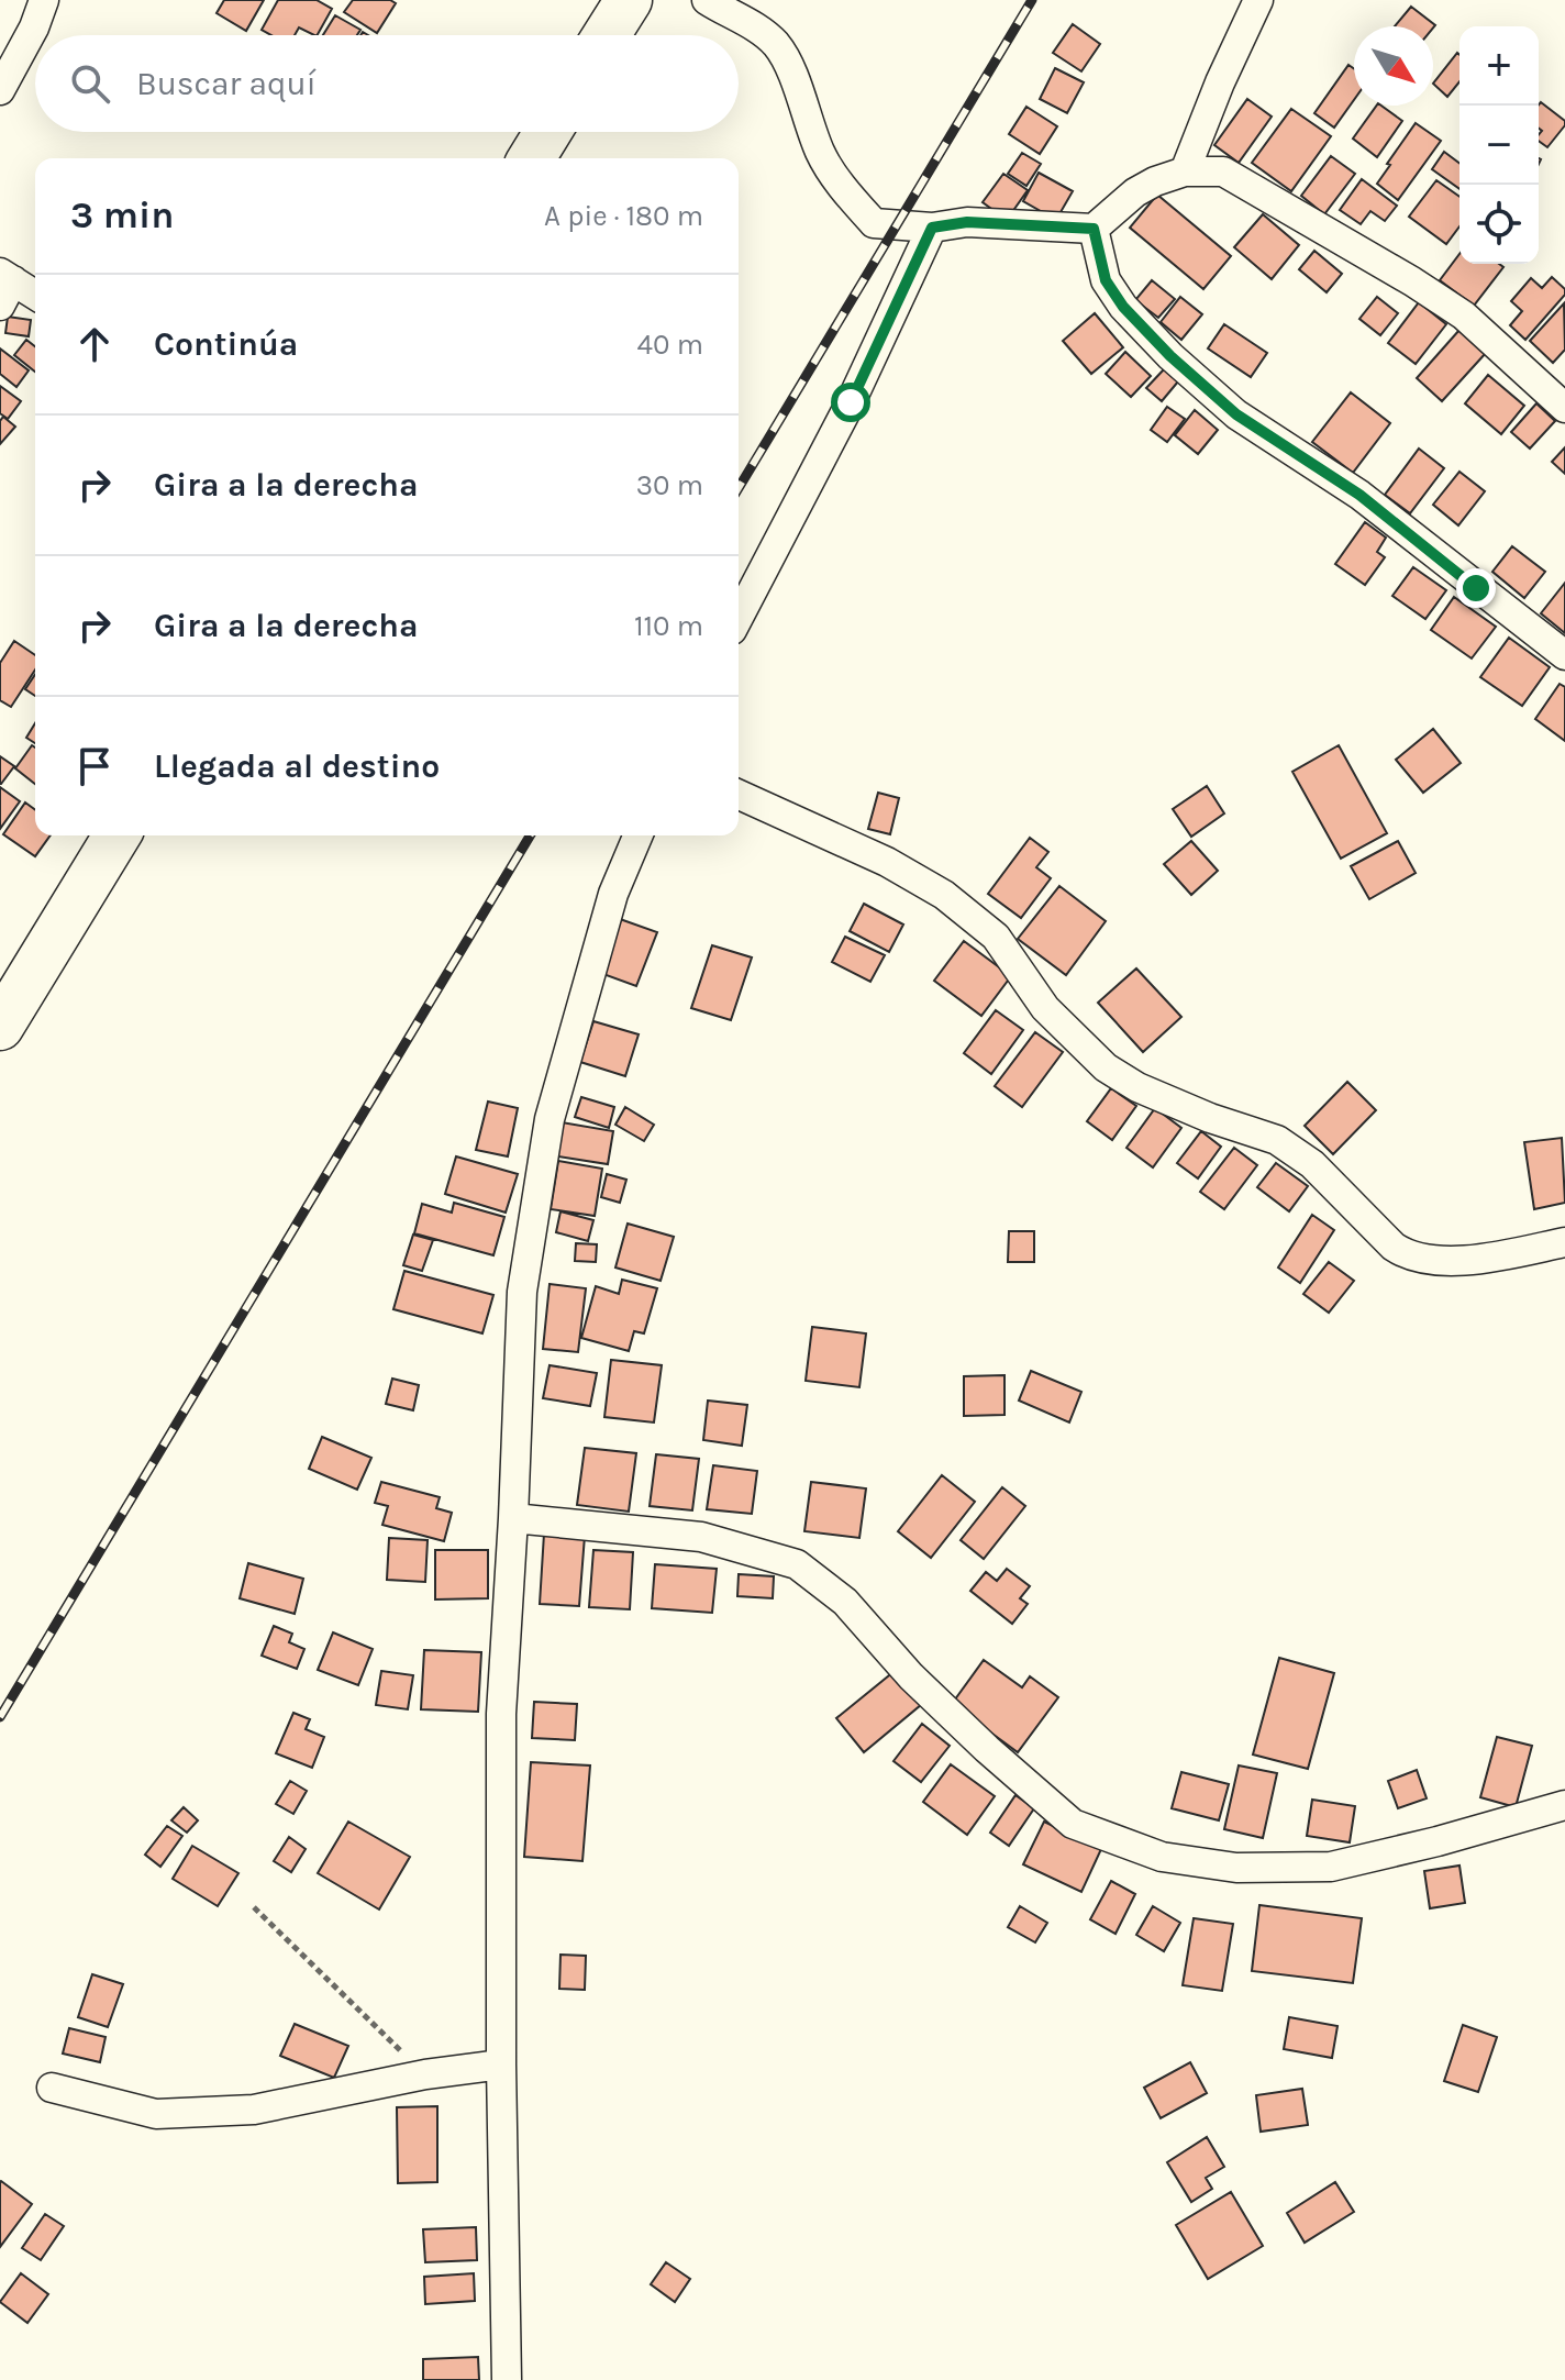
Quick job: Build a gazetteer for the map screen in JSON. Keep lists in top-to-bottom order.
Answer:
{
  "north": "bottom right",
  "page": {
    "map_buttons": ["+", "−"],
    "search": "Buscar aquí",
    "heading": ["3 min", "A pie · 180 m"],
    "list": [
      ["Continúa", "40 m"],
      ["Gira a la derecha", "30 m"],
      ["Gira a la derecha", "110 m"],
      "Llegada al destino"
    ]
  }
}
